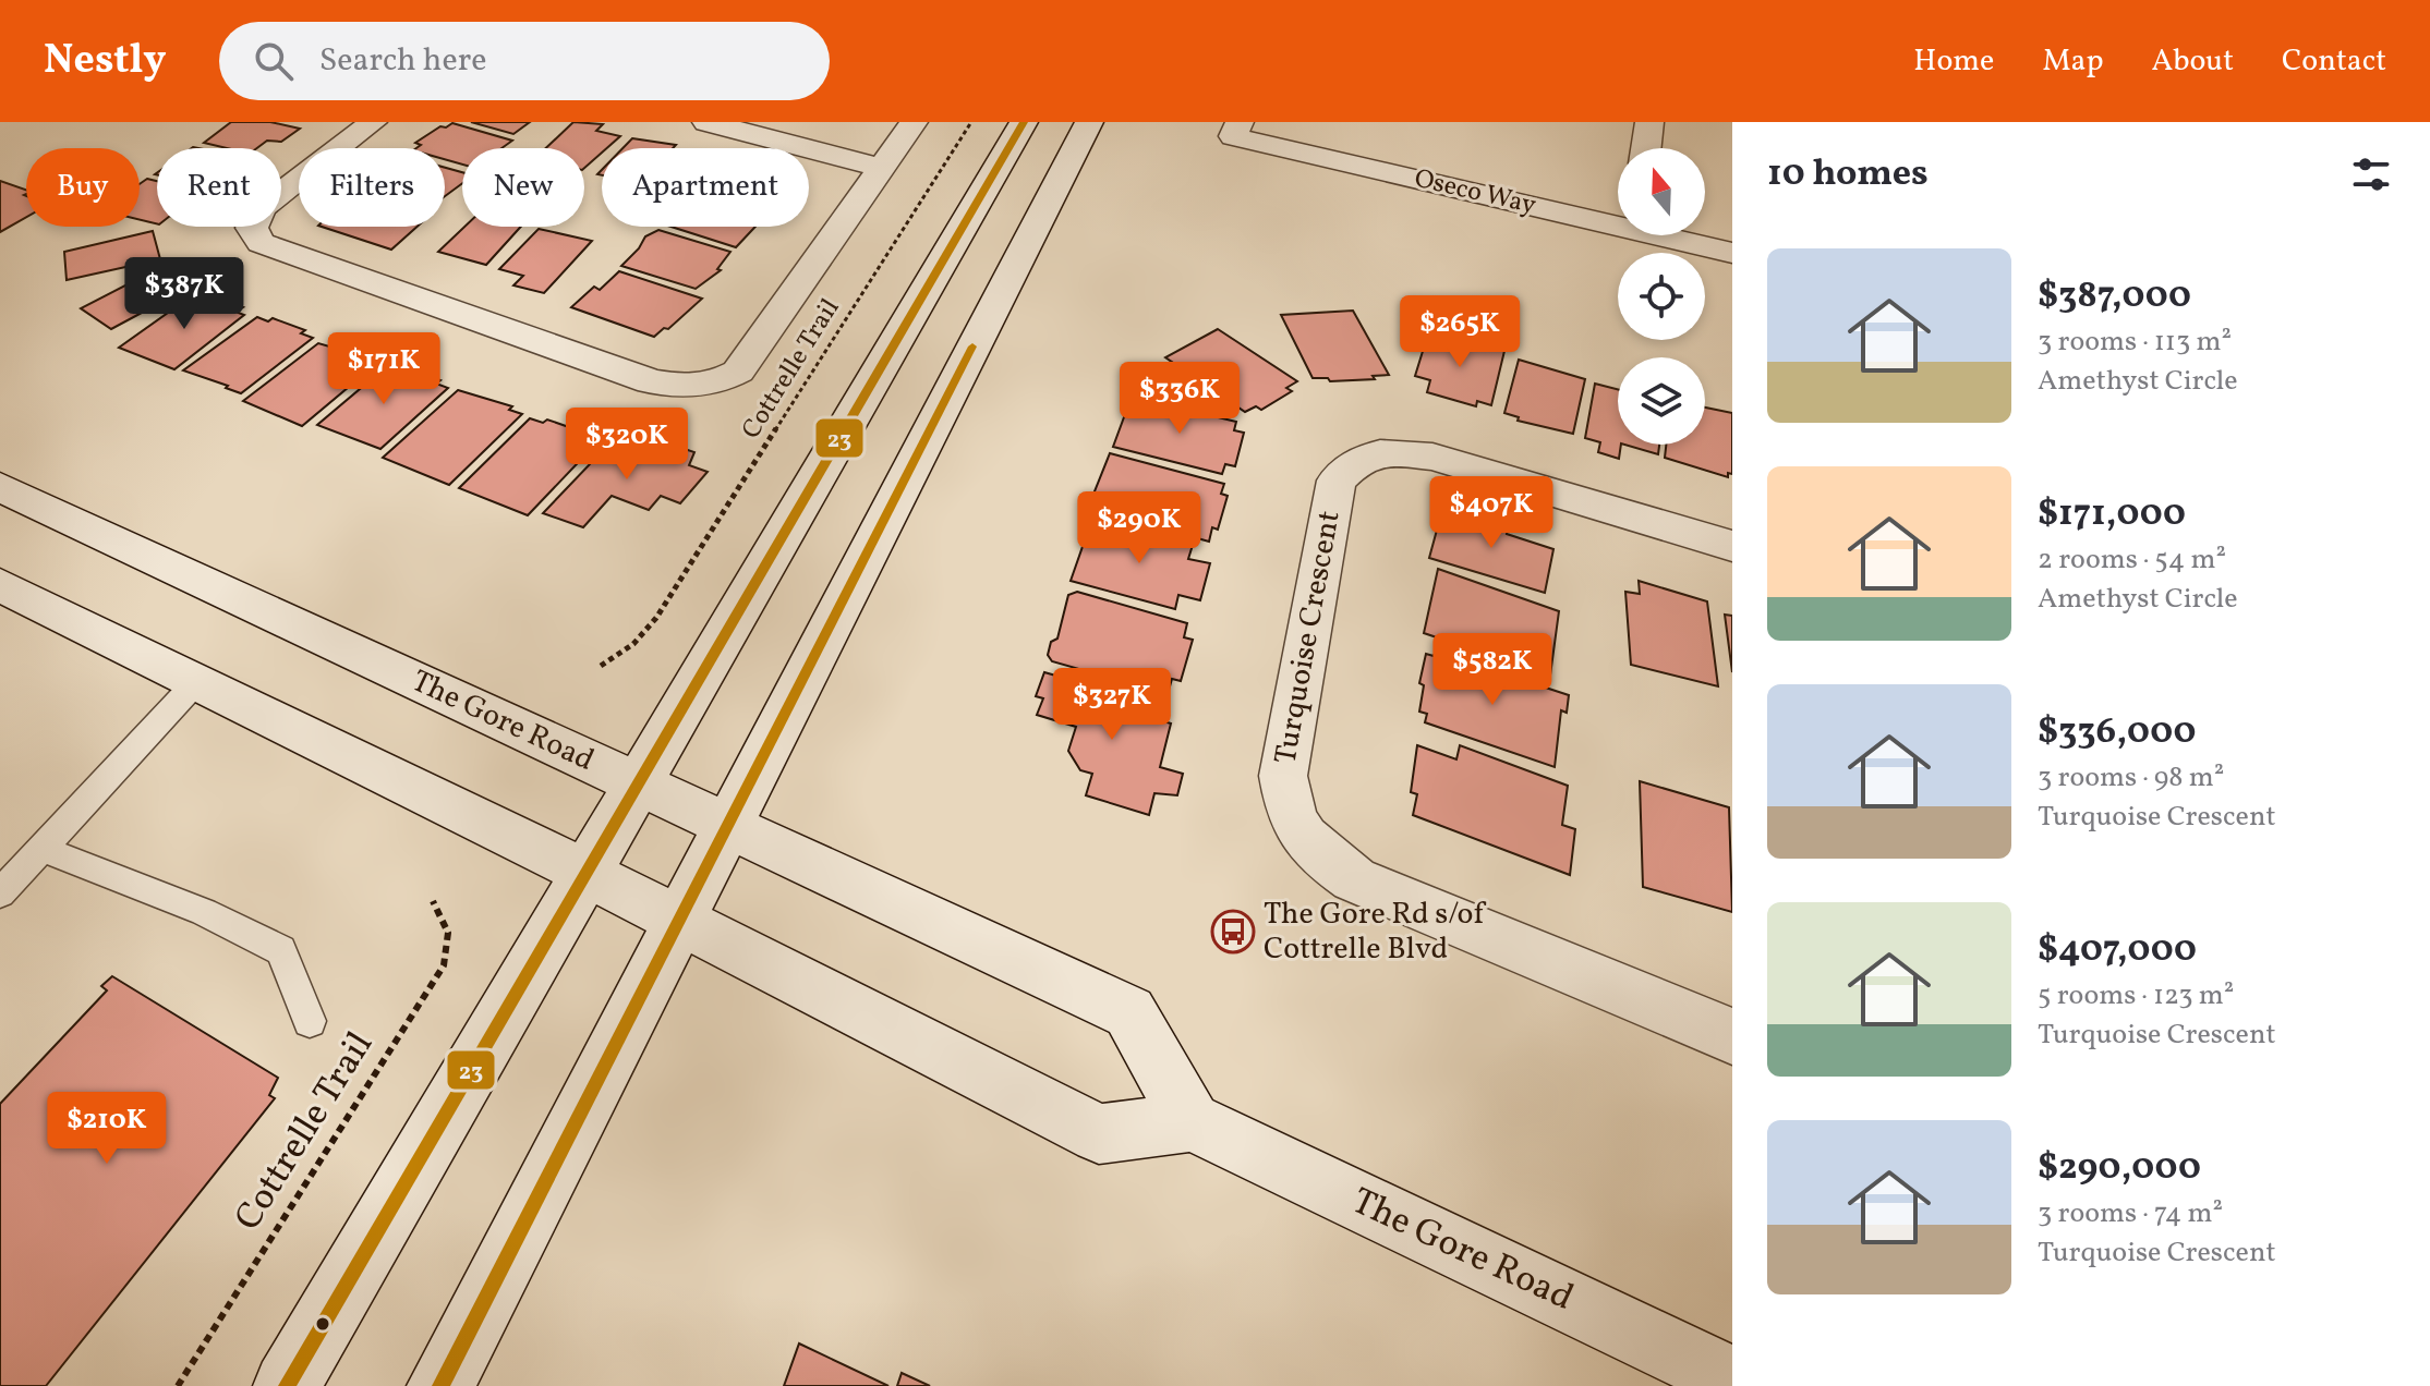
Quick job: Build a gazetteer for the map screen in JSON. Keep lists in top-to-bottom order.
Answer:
{
  "streets": {
    "main road": ["Oseco Way", "Turquoise Crescent", "The Gore Road"],
    "path": ["Cottrelle Trail"]
  },
  "places": {
    "bus stop": ["The Gore Rd s/of Cottrelle Blvd"]
  },
  "lines": ["transit line 23"],
  "north": "top",
  "page": {
    "header": "Nestly",
    "search": "Search here",
    "nav": [
      "Home",
      "Map",
      "About",
      "Contact"
    ],
    "heading": "10 homes",
    "chip": [
      "Buy",
      "Rent",
      "Filters",
      "New",
      "Apartment"
    ],
    "list": [
      {
        "name": "$387,000",
        "note": "3 rooms · 113 m² · Amethyst Circle"
      },
      {
        "name": "$171,000",
        "note": "2 rooms · 54 m² · Amethyst Circle"
      },
      {
        "name": "$336,000",
        "note": "3 rooms · 98 m² · Turquoise Crescent"
      },
      {
        "name": "$407,000",
        "note": "5 rooms · 123 m² · Turquoise Crescent"
      },
      {
        "name": "$290,000",
        "note": "3 rooms · 74 m² · Turquoise Crescent"
      }
    ],
    "price": [
      "$387K",
      "$265K",
      "$171K",
      "$336K",
      "$320K",
      "$407K",
      "$290K",
      "$582K",
      "$327K",
      "$210K"
    ]
  }
}
